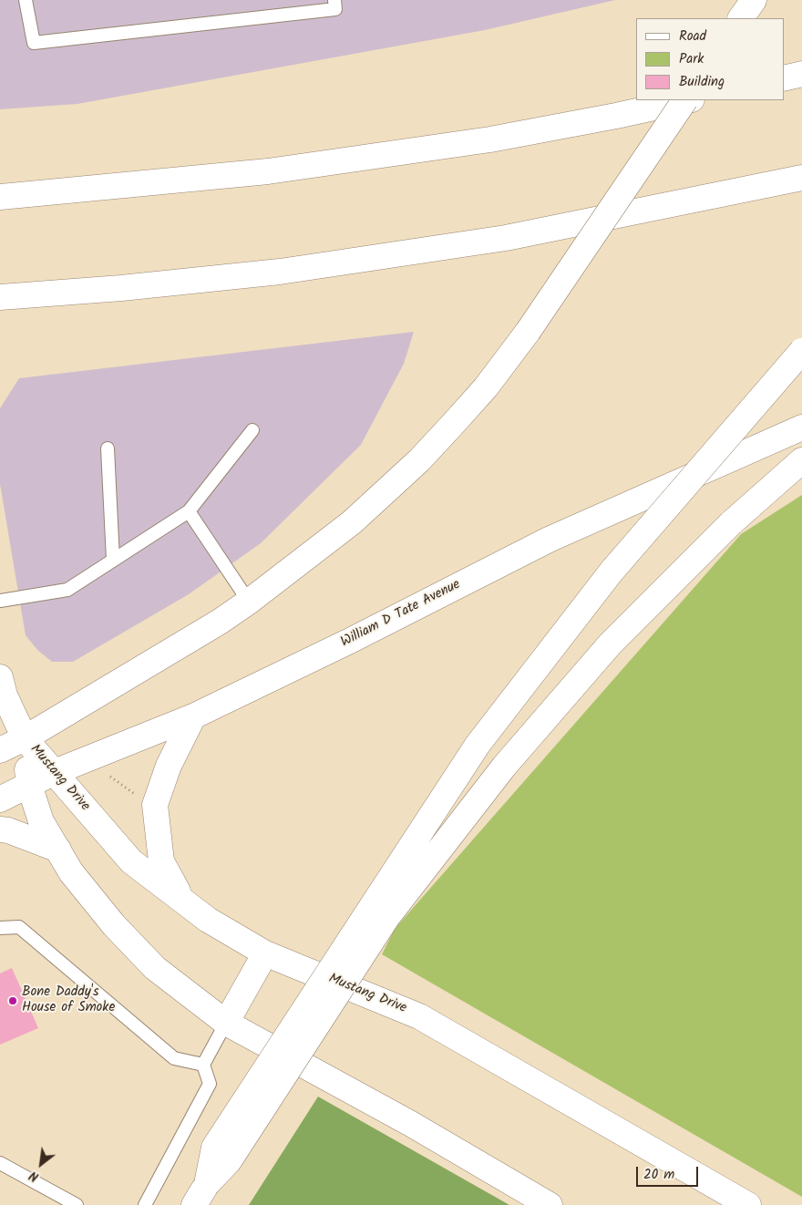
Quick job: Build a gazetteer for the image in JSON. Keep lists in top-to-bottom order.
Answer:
{
  "streets": {
    "main road": ["William D Tate Avenue", "Mustang Drive"]
  },
  "crossings": [
    ["William D Tate Avenue", "Mustang Drive"]
  ],
  "places": ["Bone Daddy's House of Smoke"],
  "legend": ["Road", "Park", "Building"],
  "scale_bar": "20 m",
  "north": "bottom left"
}
